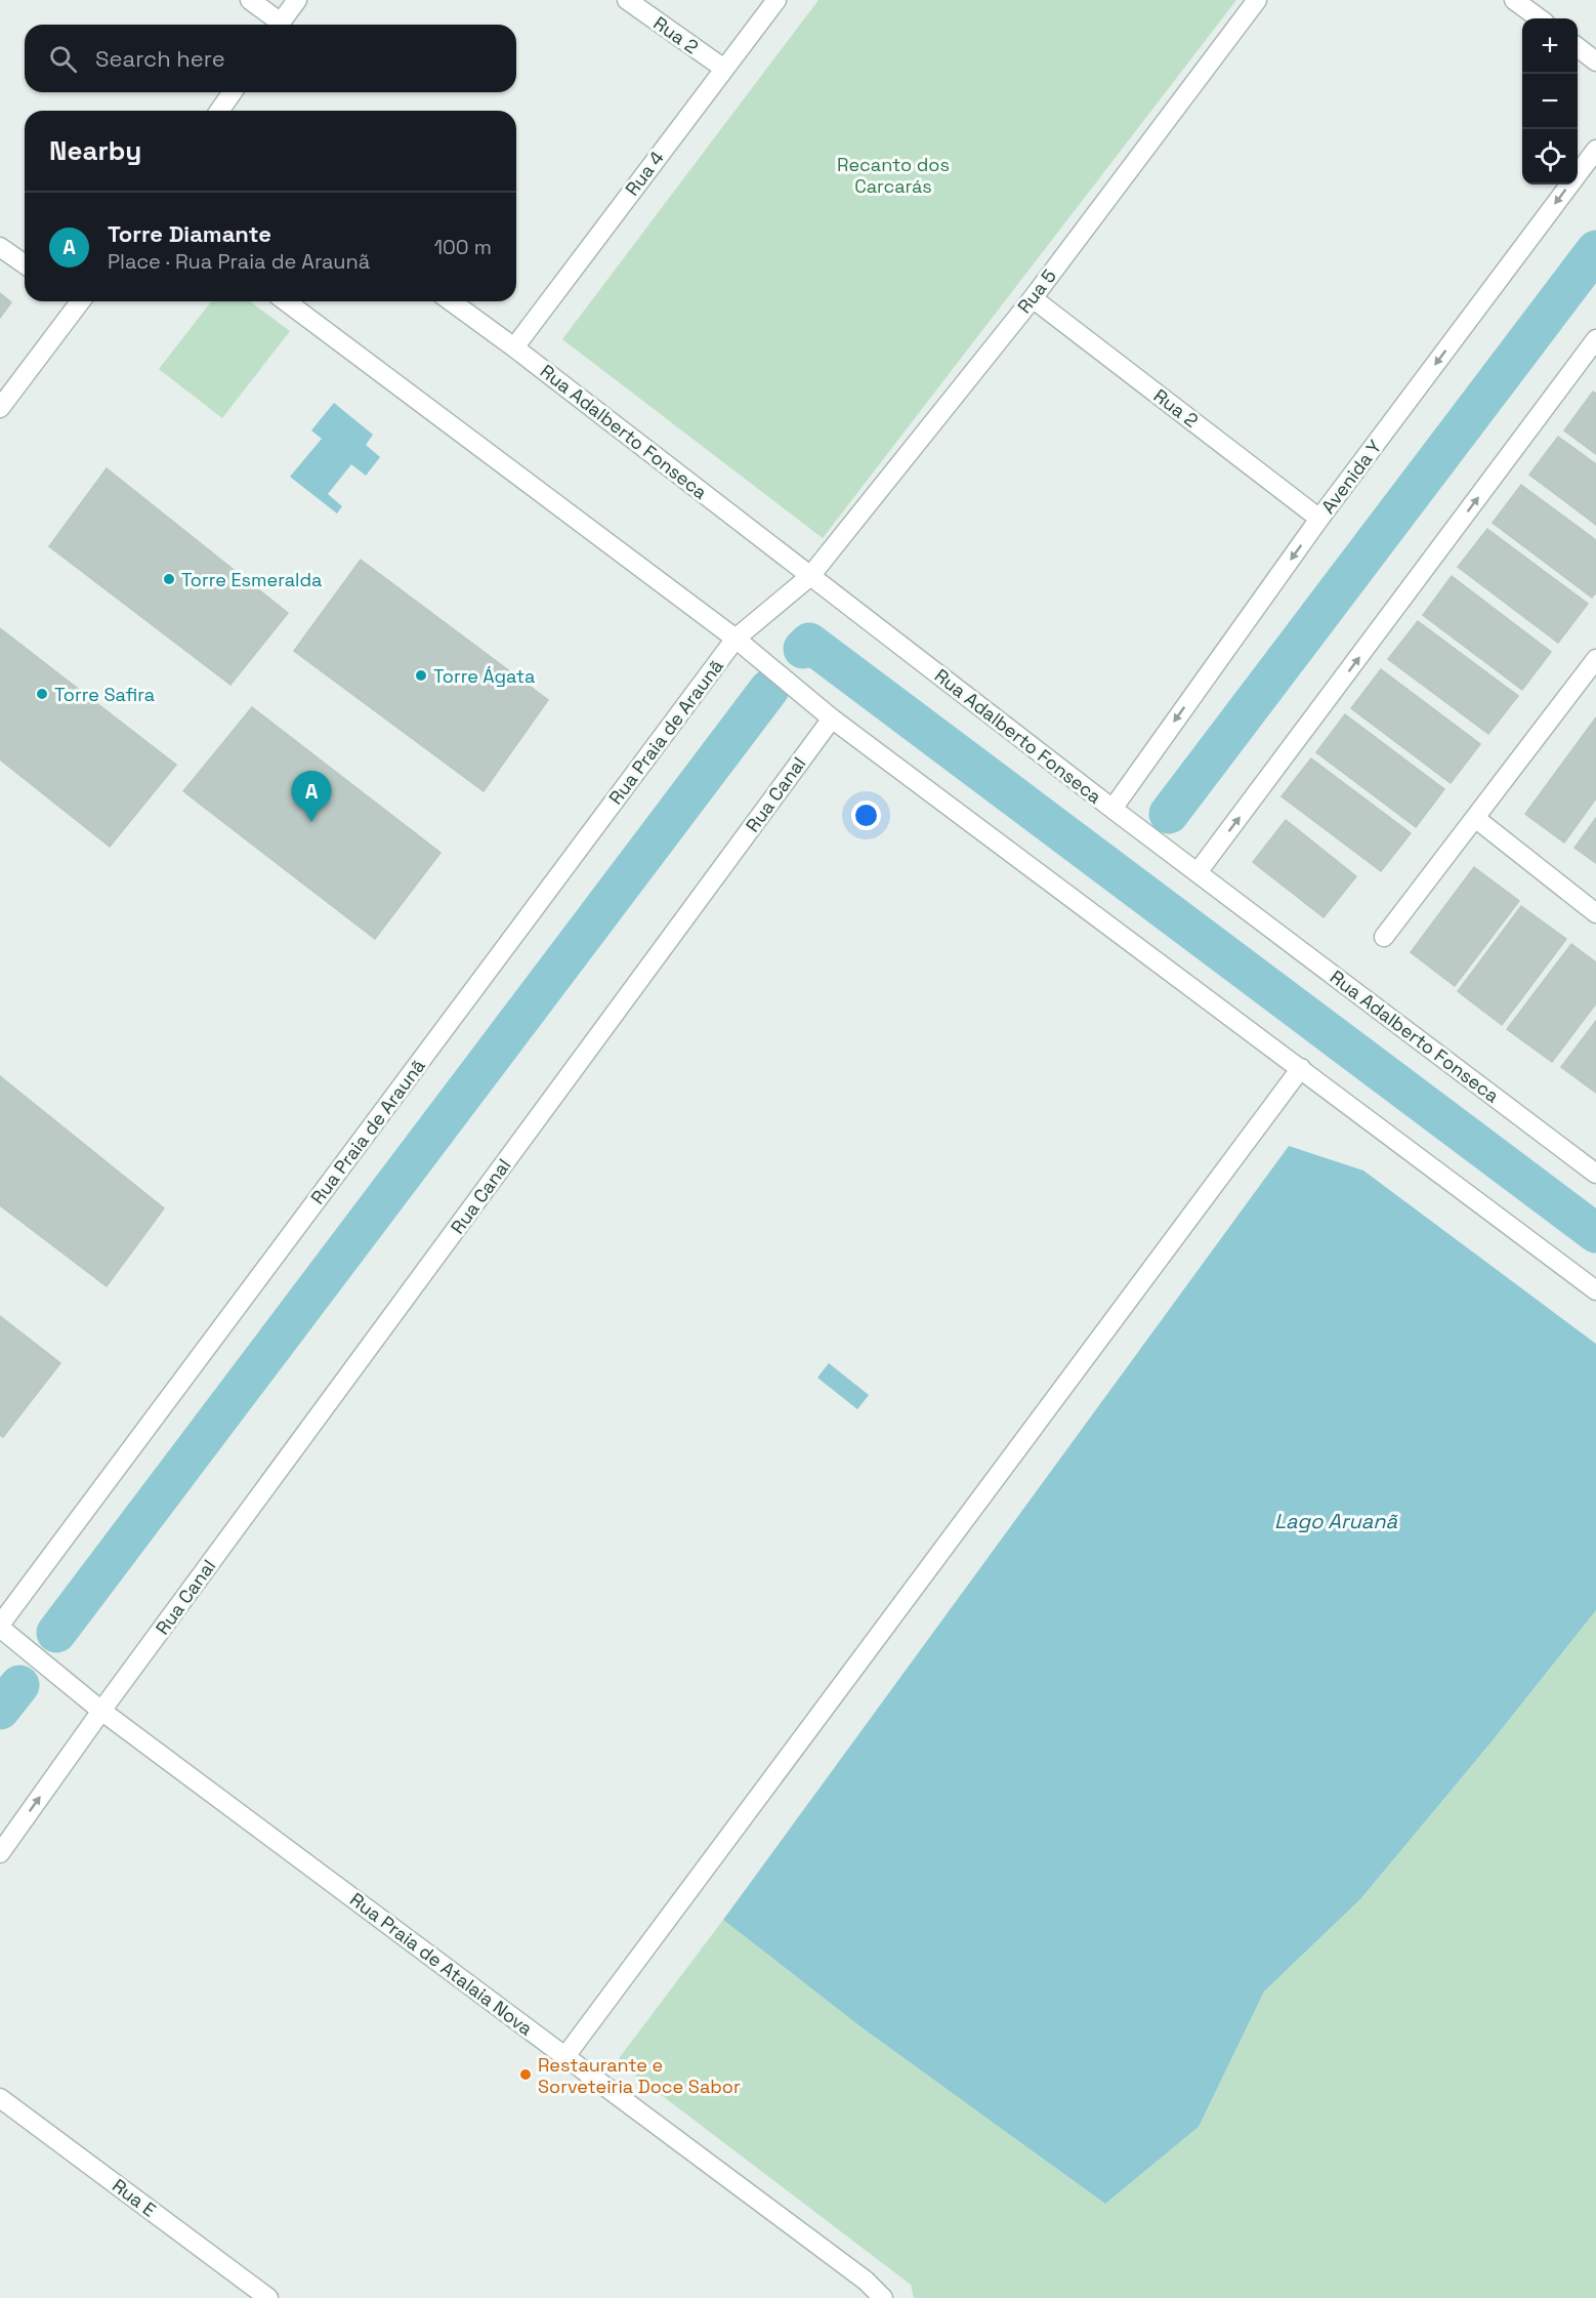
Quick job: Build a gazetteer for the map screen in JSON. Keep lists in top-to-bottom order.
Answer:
{
  "streets": {
    "street": [
      "Rua 2",
      "Rua 4",
      "Rua 5",
      "Rua Adalberto Fonseca",
      "Avenida Y",
      "Rua Praia de Araunã",
      "Rua Canal",
      "Rua Praia de Atalaia Nova",
      "Rua E"
    ]
  },
  "crossings": [
    ["Rua 2", "Rua 4"],
    ["Rua 2", "Rua 5"],
    ["Rua 2", "Avenida Y"],
    ["Rua 4", "Rua Adalberto Fonseca"],
    ["Rua 5", "Rua Adalberto Fonseca"],
    ["Rua Adalberto Fonseca", "Avenida Y"],
    ["Rua Praia de Araunã", "Rua Praia de Atalaia Nova"],
    ["Rua Canal", "Rua Praia de Atalaia Nova"]
  ],
  "water": ["Lago Aruanã"],
  "parks": ["Recanto dos Carcarás"],
  "places": [
    "Torre Esmeralda",
    "Torre Ágata",
    "Torre Safira",
    "Restaurante e Sorveteiria Doce Sabor"
  ],
  "page": {
    "map_buttons": ["+", "−"],
    "search": "Search here",
    "heading": "Nearby",
    "list": [
      {
        "mark": "A",
        "name": "Torre Diamante",
        "note": "Place · Rua Praia de Araunã",
        "value": "100 m"
      }
    ],
    "pins": "A"
  }
}
